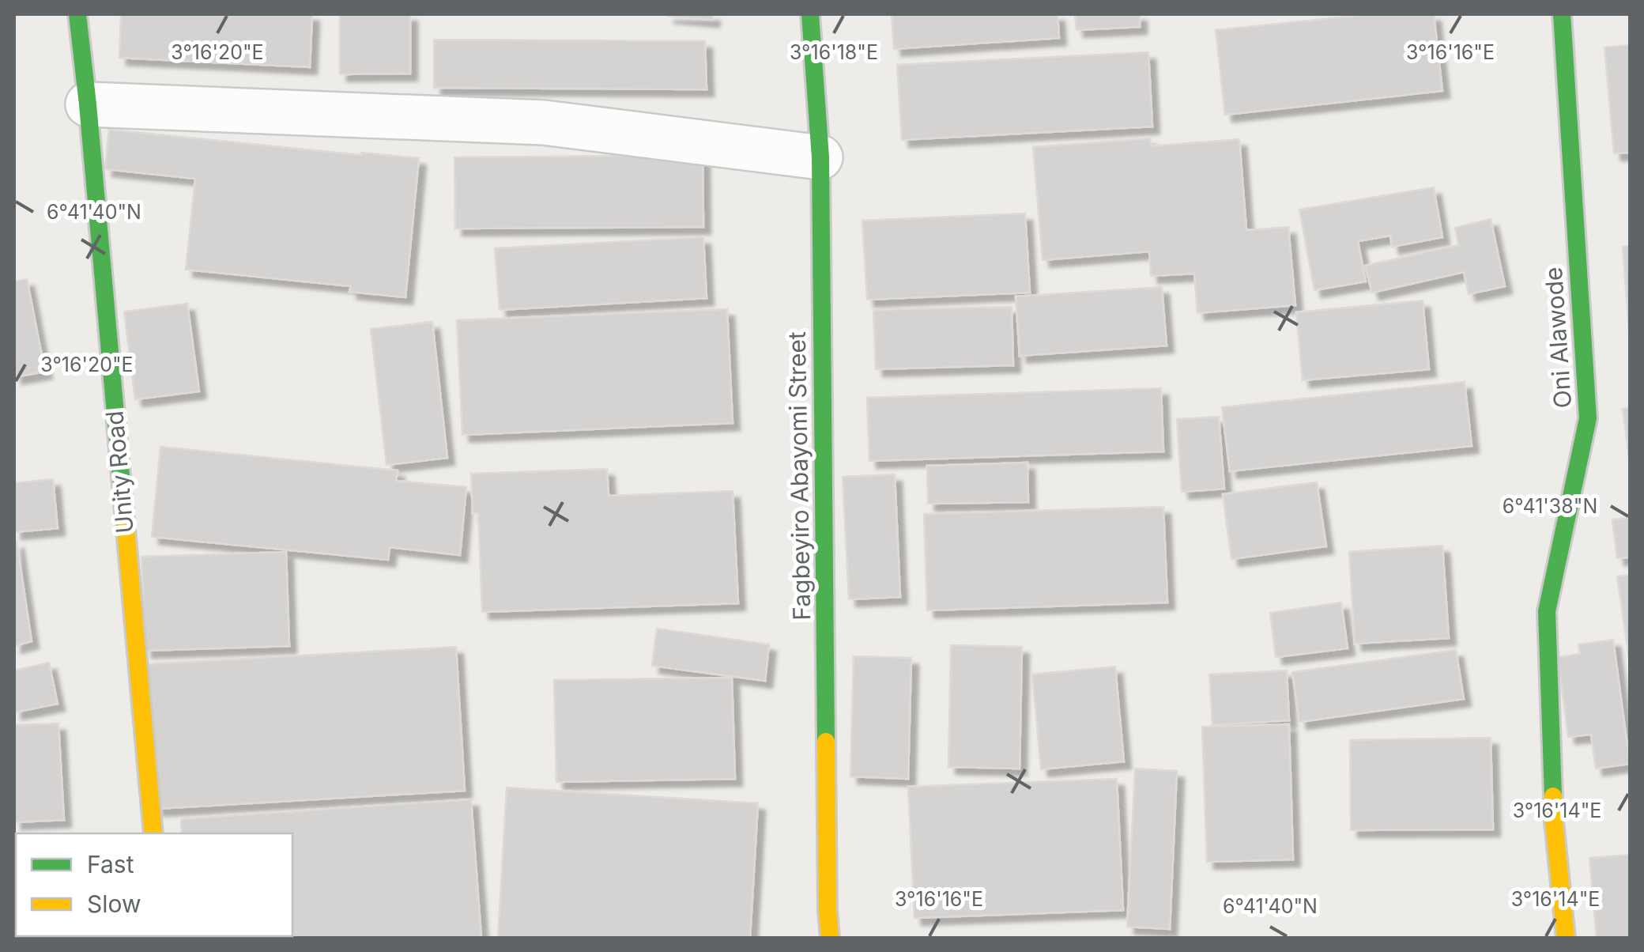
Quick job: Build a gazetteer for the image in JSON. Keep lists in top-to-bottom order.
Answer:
{
  "streets": {
    "street": ["Oni Alawode", "Unity Road", "Fagbeyiro Abayomi Street"]
  },
  "legend": ["Fast", "Slow"],
  "coordinates": [
    "3°16'20\"E",
    "3°16'18\"E",
    "3°16'16\"E",
    "6°41'40\"N",
    "6°41'38\"N",
    "3°16'14\"E"
  ]
}
